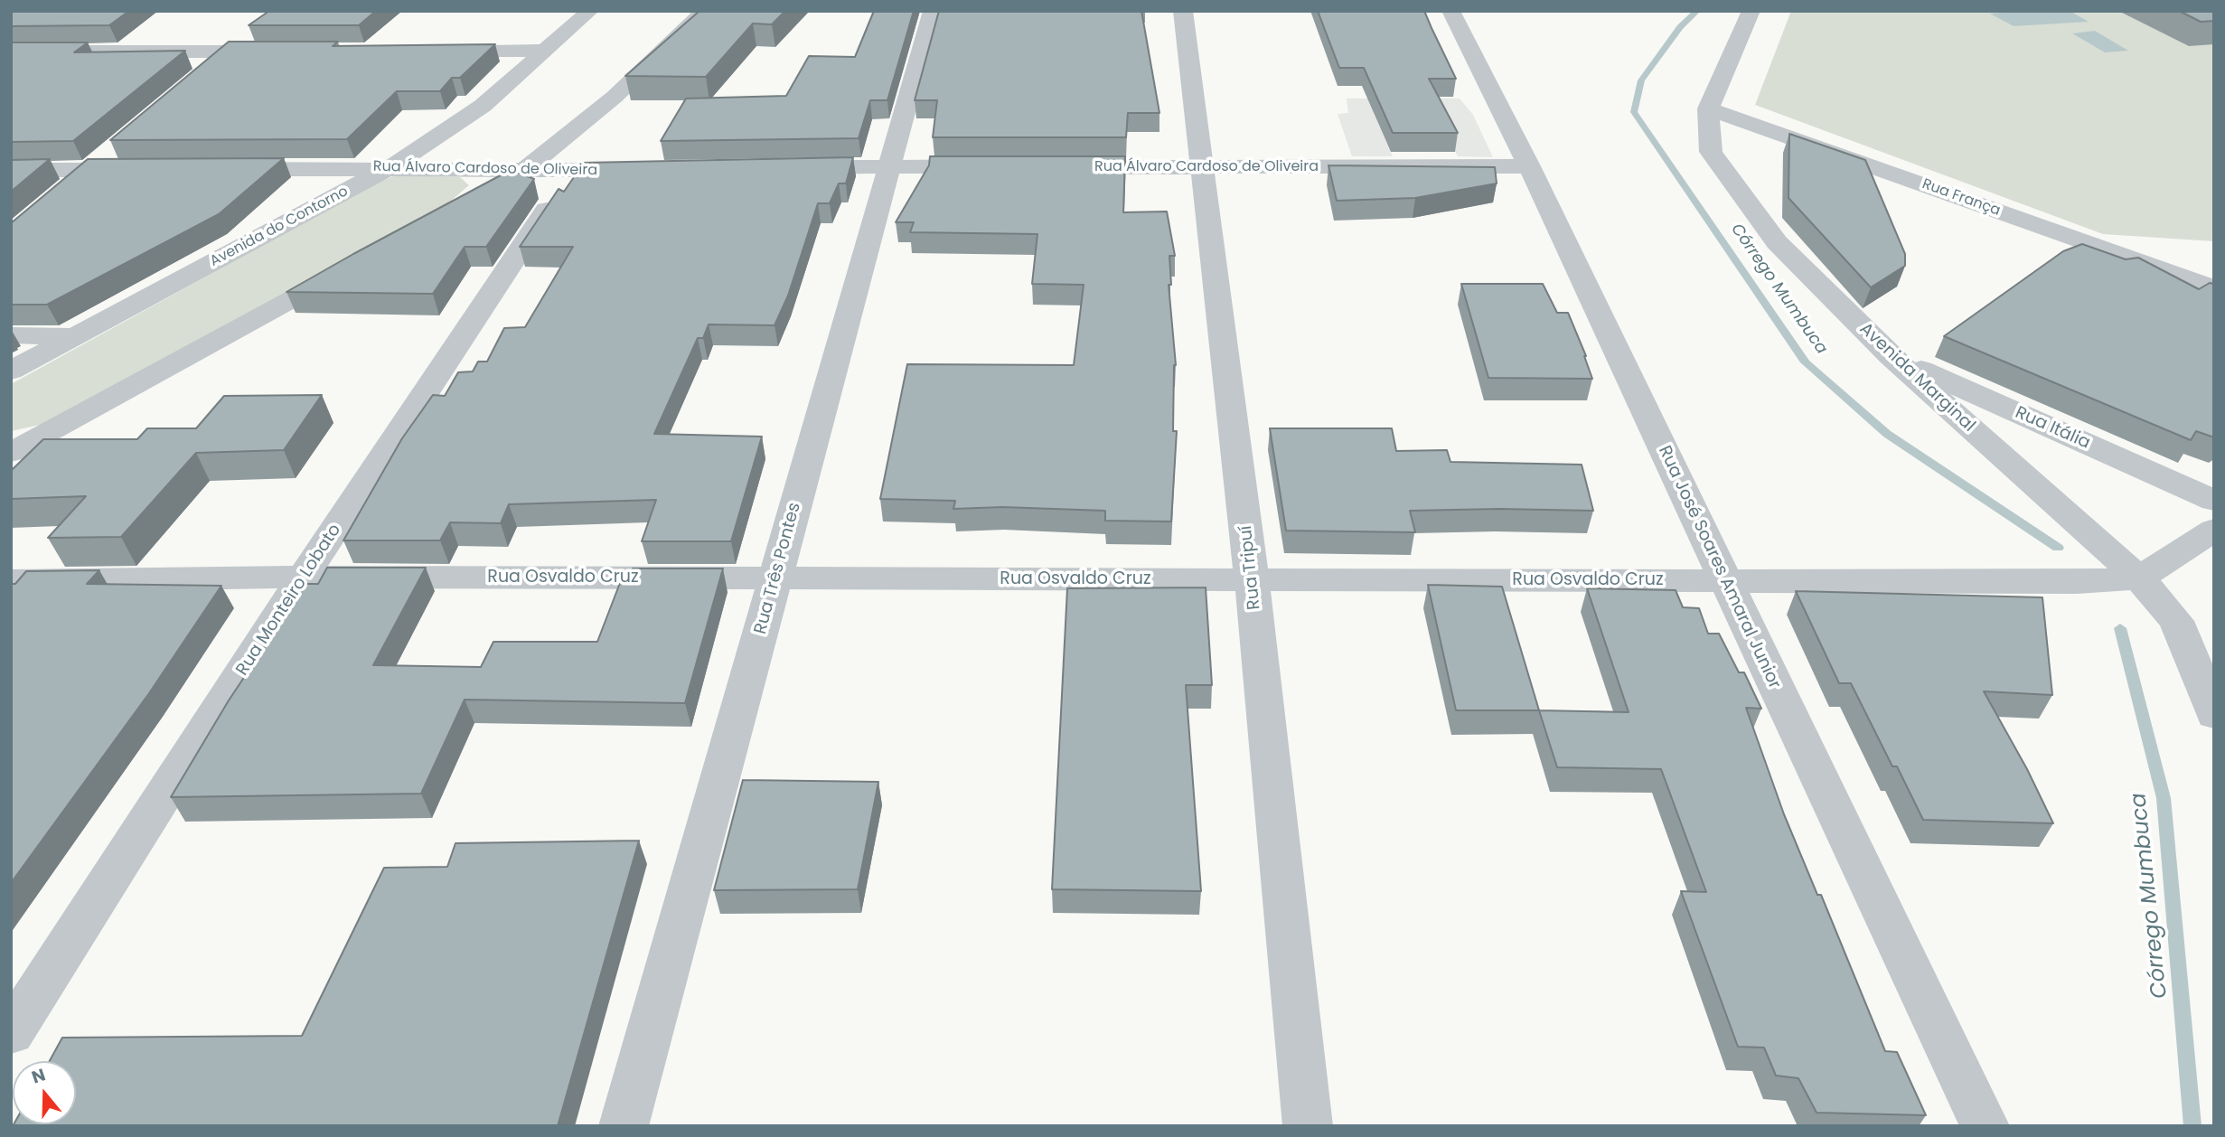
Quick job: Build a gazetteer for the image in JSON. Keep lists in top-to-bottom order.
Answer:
{
  "streets": {
    "street": [
      "Rua Álvaro Cardoso de Oliveira",
      "Rua França",
      "Avenida do Contorno",
      "Avenida Marginal",
      "Rua Itália",
      "Rua Tripuí",
      "Rua José Soares Amaral Junior",
      "Rua Três Pontes",
      "Rua Osvaldo Cruz",
      "Rua Monteiro Lobato"
    ]
  },
  "crossings": [
    ["Rua Álvaro Cardoso de Oliveira", "Avenida do Contorno"],
    ["Rua Álvaro Cardoso de Oliveira", "Rua Tripuí"],
    ["Rua Álvaro Cardoso de Oliveira", "Rua José Soares Amaral Junior"],
    ["Rua Álvaro Cardoso de Oliveira", "Rua Monteiro Lobato"],
    ["Rua França", "Avenida Marginal"],
    ["Avenida Marginal", "Rua Itália"],
    ["Avenida Marginal", "Rua Osvaldo Cruz"],
    ["Rua Tripuí", "Rua Osvaldo Cruz"],
    ["Rua José Soares Amaral Junior", "Rua Osvaldo Cruz"],
    ["Rua Três Pontes", "Rua Osvaldo Cruz"],
    ["Rua Osvaldo Cruz", "Rua Monteiro Lobato"]
  ],
  "water": ["Córrego Mumbuca"],
  "north": "top"
}
